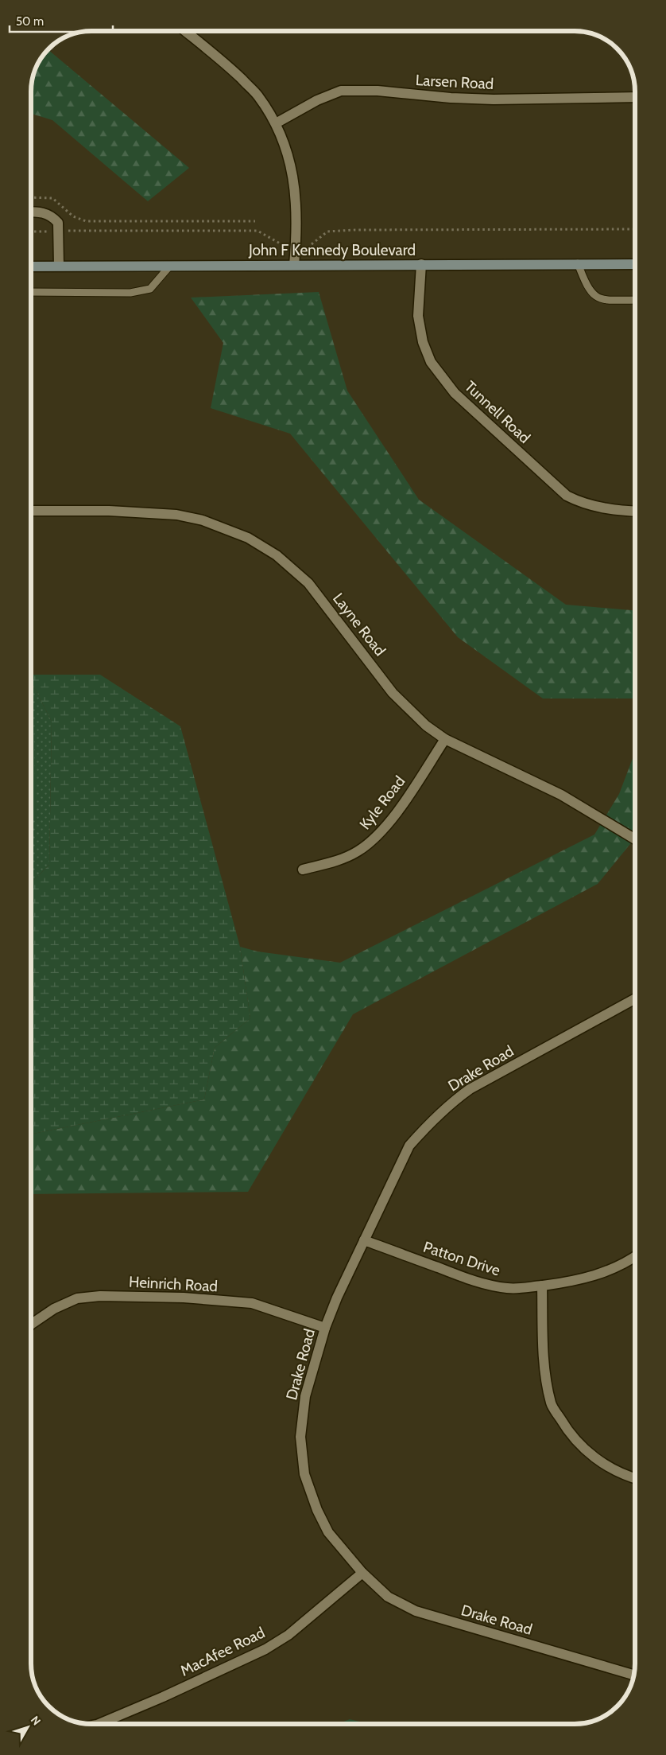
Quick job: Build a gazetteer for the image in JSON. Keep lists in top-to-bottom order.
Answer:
{
  "streets": {
    "street": [
      "Larsen Road",
      "John F Kennedy Boulevard",
      "Tunnell Road",
      "Layne Road",
      "Kyle Road",
      "Drake Road",
      "Patton Drive",
      "Heinrich Road",
      "MacAfee Road"
    ]
  },
  "crossings": [
    ["John F Kennedy Boulevard", "Tunnell Road"],
    ["Layne Road", "Kyle Road"],
    ["Drake Road", "Patton Drive"],
    ["Drake Road", "Heinrich Road"],
    ["Drake Road", "MacAfee Road"]
  ],
  "scale_bar": "50 m",
  "north": "top right"
}
